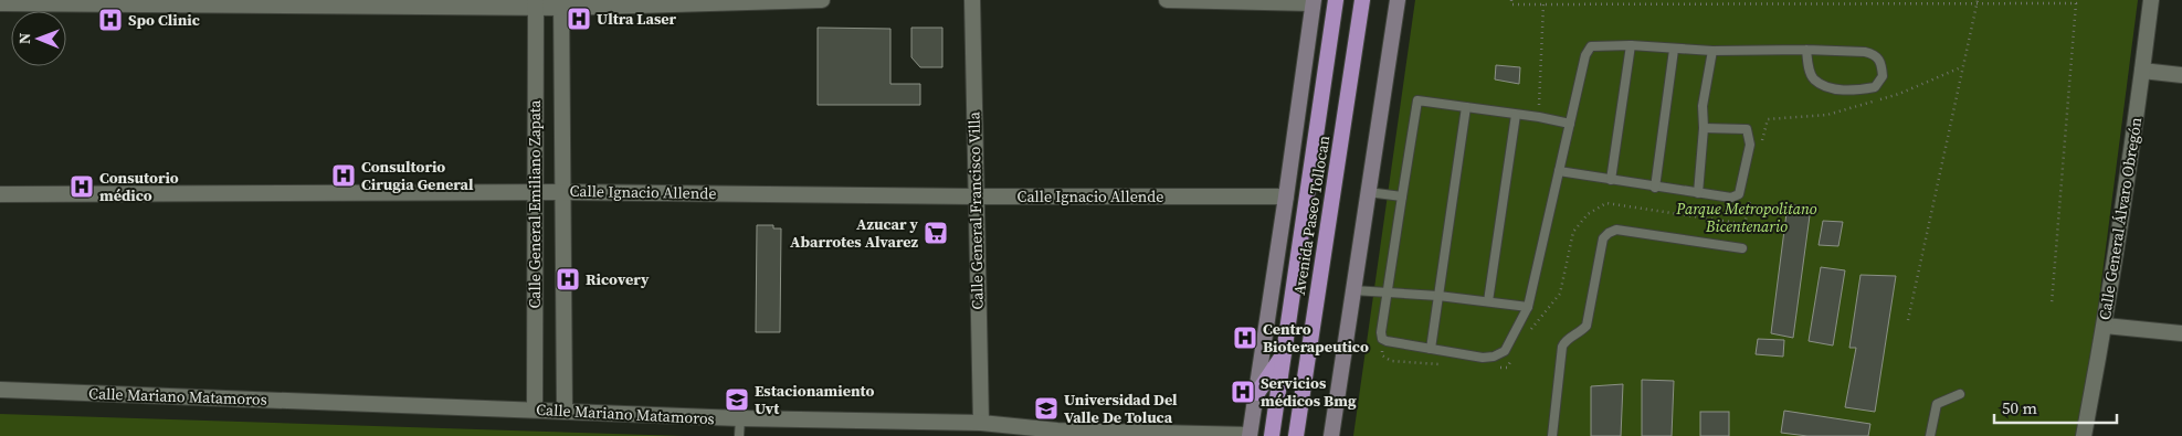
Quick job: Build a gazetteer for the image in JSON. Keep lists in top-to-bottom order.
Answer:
{
  "streets": {
    "highway": ["Avenida Paseo Tollocan"],
    "street": [
      "Calle Ignacio Allende",
      "Calle General Emiliano Zapata",
      "Calle General Francisco Villa",
      "Calle General Álvaro Obregón",
      "Calle Mariano Matamoros"
    ]
  },
  "crossings": [
    ["Calle Ignacio Allende", "Calle General Emiliano Zapata"],
    ["Calle Ignacio Allende", "Calle General Francisco Villa"],
    ["Calle Ignacio Allende", "Avenida Paseo Tollocan"],
    ["Calle General Emiliano Zapata", "Calle Mariano Matamoros"],
    ["Calle General Francisco Villa", "Calle Mariano Matamoros"],
    ["Avenida Paseo Tollocan", "Calle Mariano Matamoros"]
  ],
  "parks": ["Parque Metropolitano Bicentenario"],
  "places": {
    "hospital": [
      "Ultra Laser",
      "Spo Clinic",
      "Consultorio Cirugia General",
      "Consutorio médico",
      "Ricovery",
      "Centro Bioterapeutico",
      "Servicios médicos Bmg"
    ],
    "supermarket": ["Azucar y Abarrotes Alvarez"],
    "school or university": ["Estacionamiento Uvt", "Universidad Del Valle De Toluca"]
  },
  "scale_bar": "50 m",
  "north": "left"
}
